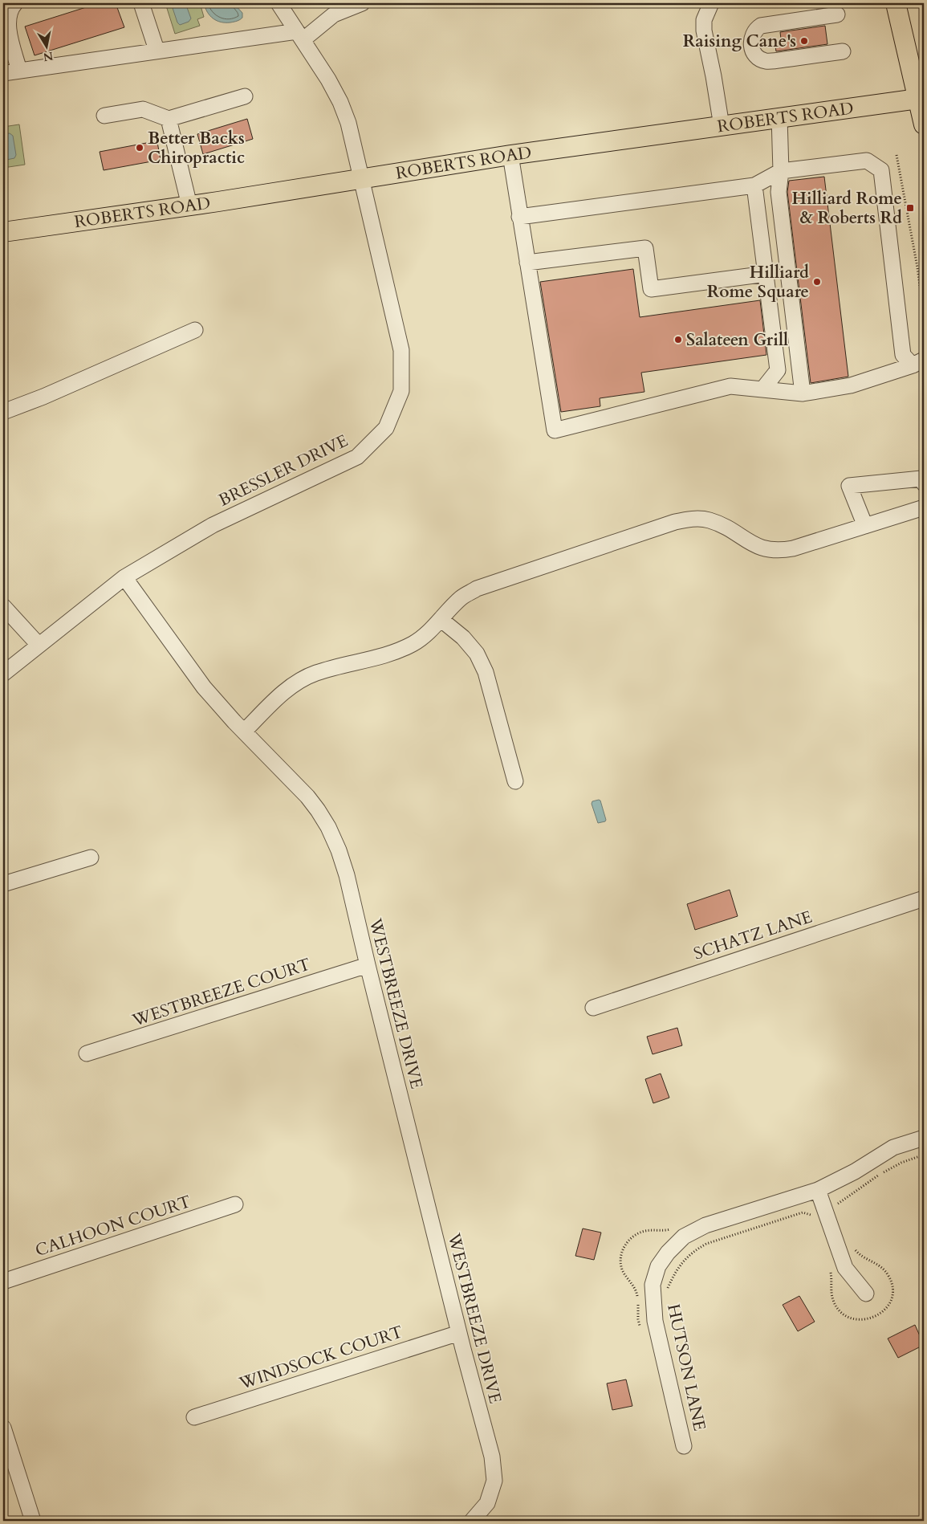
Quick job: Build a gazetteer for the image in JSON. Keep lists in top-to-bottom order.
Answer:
{
  "streets": {
    "main road": ["ROBERTS ROAD"],
    "street": [
      "BRESSLER DRIVE",
      "SCHATZ LANE",
      "WESTBREEZE COURT",
      "WESTBREEZE DRIVE",
      "CALHOON COURT",
      "WINDSOCK COURT",
      "HUTSON LANE"
    ]
  },
  "crossings": [
    ["ROBERTS ROAD", "BRESSLER DRIVE"],
    ["BRESSLER DRIVE", "WESTBREEZE DRIVE"],
    ["WESTBREEZE COURT", "WESTBREEZE DRIVE"],
    ["WESTBREEZE DRIVE", "WINDSOCK COURT"]
  ],
  "places": {
    "other": [
      "Raising Cane's",
      "Better Backs Chiropractic",
      "Hilliard Rome Square",
      "Salateen Grill"
    ],
    "transit": ["Hilliard Rome & Roberts Rd"]
  },
  "north": "bottom"
}
